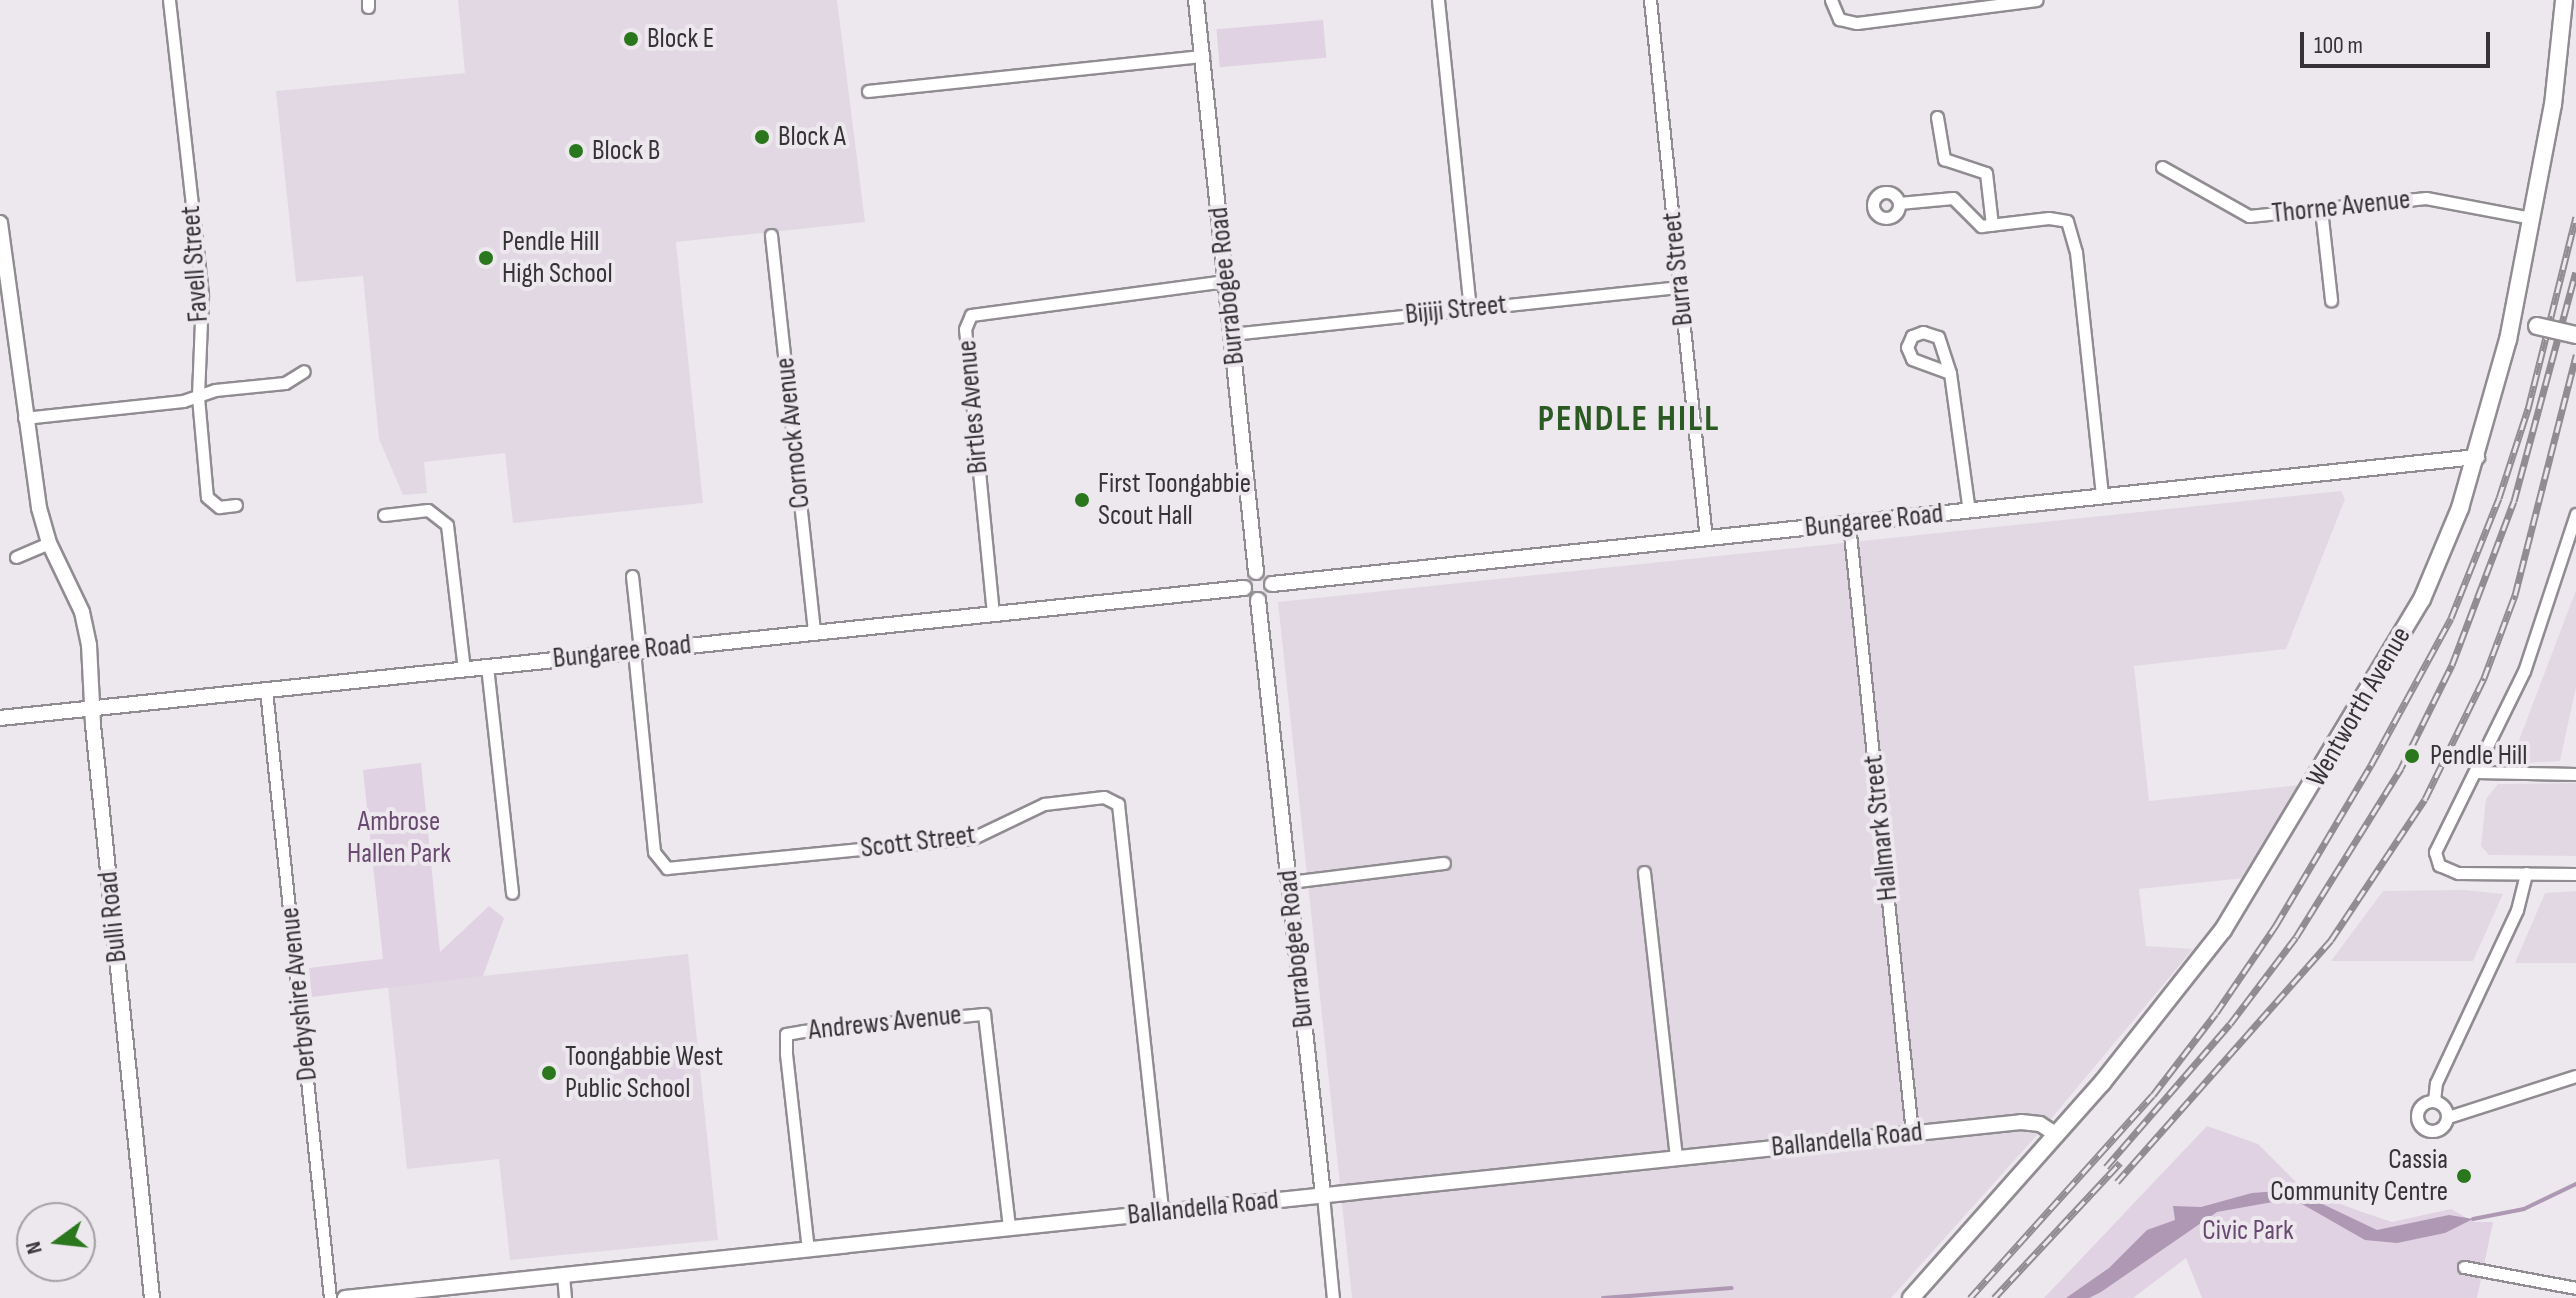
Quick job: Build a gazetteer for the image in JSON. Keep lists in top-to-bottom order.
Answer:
{
  "streets": {
    "main road": ["Wentworth Avenue"],
    "street": [
      "Thorne Avenue",
      "Favell Street",
      "Burra Street",
      "Burrabogee Road",
      "Bijiji Street",
      "Birtles Avenue",
      "Cornock Avenue",
      "Bungaree Road",
      "Hallmark Street",
      "Scott Street",
      "Bulli Road",
      "Derbyshire Avenue",
      "Andrews Avenue",
      "Ballandella Road"
    ]
  },
  "crossings": [
    ["Thorne Avenue", "Wentworth Avenue"],
    ["Burra Street", "Bijiji Street"],
    ["Burra Street", "Bungaree Road"],
    ["Burrabogee Road", "Bijiji Street"],
    ["Burrabogee Road", "Birtles Avenue"],
    ["Burrabogee Road", "Bungaree Road"],
    ["Burrabogee Road", "Ballandella Road"],
    ["Birtles Avenue", "Bungaree Road"],
    ["Cornock Avenue", "Bungaree Road"],
    ["Bungaree Road", "Wentworth Avenue"],
    ["Bungaree Road", "Hallmark Street"],
    ["Bungaree Road", "Scott Street"],
    ["Bungaree Road", "Bulli Road"],
    ["Bungaree Road", "Derbyshire Avenue"],
    ["Wentworth Avenue", "Ballandella Road"],
    ["Hallmark Street", "Ballandella Road"],
    ["Scott Street", "Ballandella Road"],
    ["Andrews Avenue", "Ballandella Road"]
  ],
  "districts": ["PENDLE HILL"],
  "parks": ["Ambrose Hallen Park", "Civic Park"],
  "places": [
    "Block E",
    "Block A",
    "Block B",
    "Pendle Hill High School",
    "First Toongabbie Scout Hall",
    "Pendle Hill",
    "Toongabbie West Public School",
    "Cassia Community Centre"
  ],
  "scale_bar": "100 m",
  "north": "left"
}
